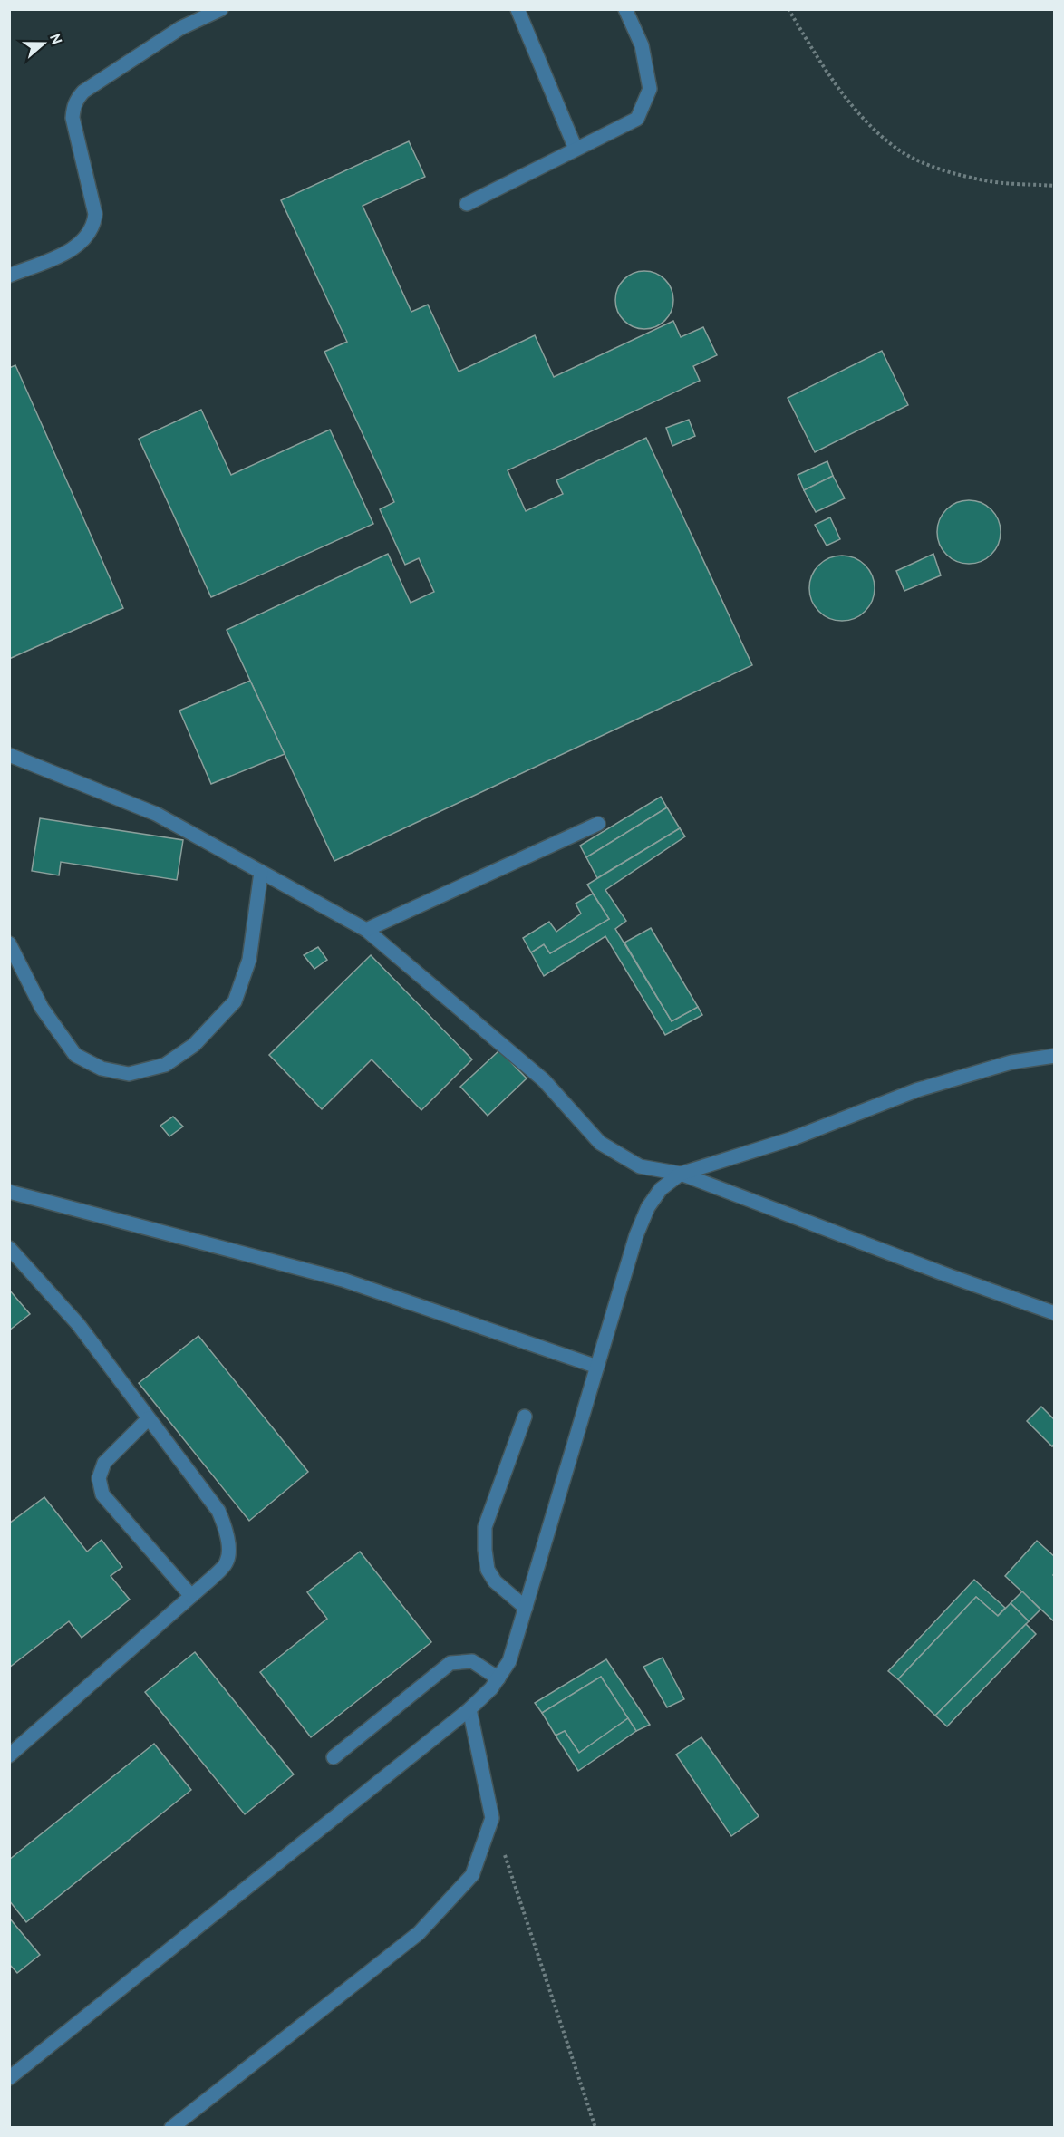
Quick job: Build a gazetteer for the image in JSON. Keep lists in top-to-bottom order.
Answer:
{
  "north": "right"
}
